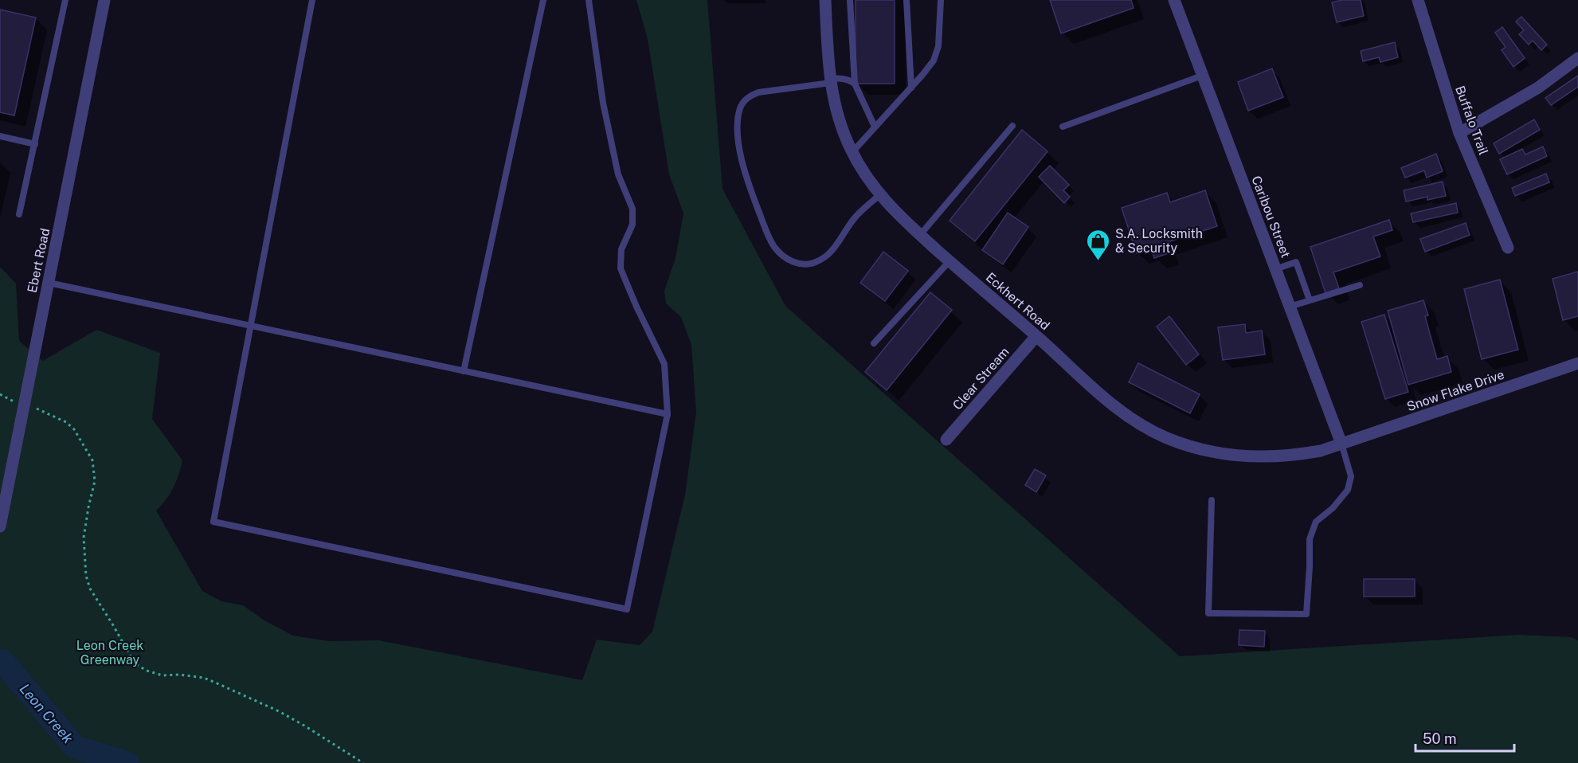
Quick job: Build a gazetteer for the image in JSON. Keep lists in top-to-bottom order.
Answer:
{
  "streets": {
    "street": [
      "Buffalo Trail",
      "Caribou Street",
      "Ebert Road",
      "Eckhert Road",
      "Clear Stream",
      "Snow Flake Drive"
    ]
  },
  "crossings": [
    ["Caribou Street", "Eckhert Road"],
    ["Caribou Street", "Snow Flake Drive"],
    ["Eckhert Road", "Clear Stream"],
    ["Eckhert Road", "Snow Flake Drive"]
  ],
  "water": ["Leon Creek"],
  "parks": ["Leon Creek Greenway"],
  "places": {
    "shop": ["S.A. Locksmith & Security"]
  },
  "scale_bar": "50 m"
}
